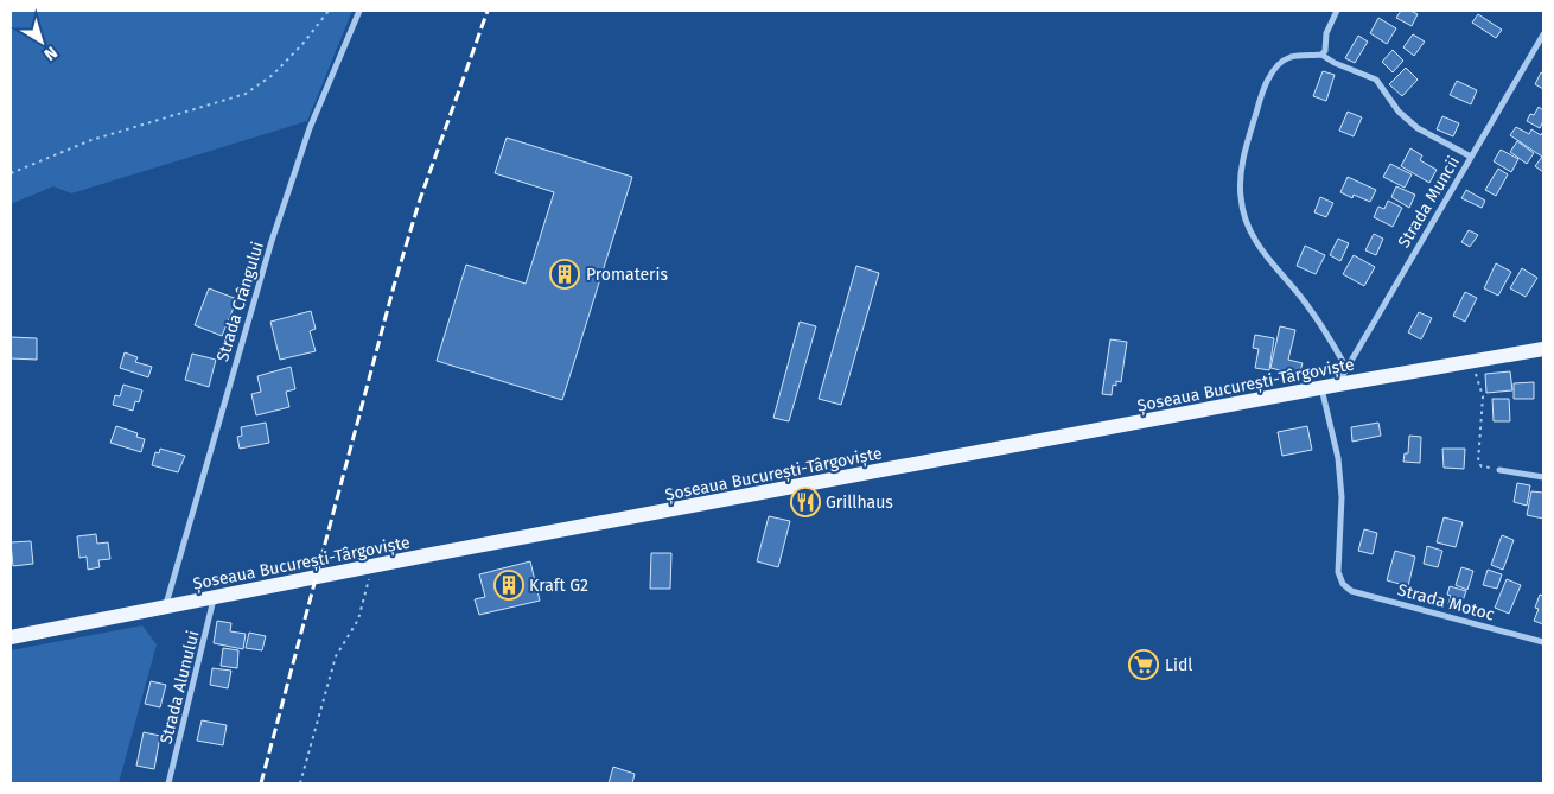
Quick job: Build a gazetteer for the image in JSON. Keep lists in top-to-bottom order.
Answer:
{
  "streets": {
    "main road": ["Șoseaua București-Târgoviște"],
    "street": [
      "Strada Muncii",
      "Strada Crângului",
      "Strada Motoc",
      "Strada Alunului"
    ]
  },
  "crossings": [
    ["Strada Muncii", "Șoseaua București-Târgoviște"],
    ["Strada Crângului", "Șoseaua București-Târgoviște"],
    ["Șoseaua București-Târgoviște", "Strada Motoc"],
    ["Șoseaua București-Târgoviște", "Strada Alunului"]
  ],
  "places": {
    "building": ["Promateris", "Kraft G2"],
    "restaurant": ["Grillhaus"],
    "supermarket": ["Lidl"]
  },
  "north": "bottom right"
}
